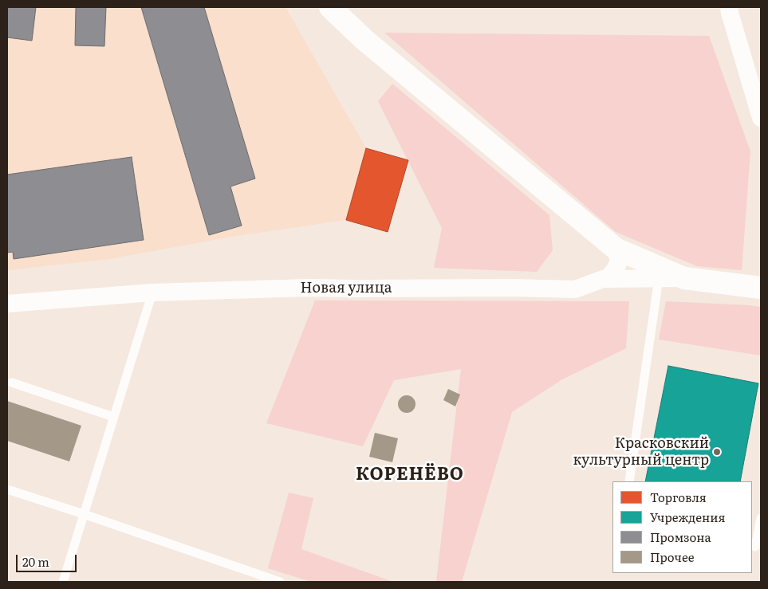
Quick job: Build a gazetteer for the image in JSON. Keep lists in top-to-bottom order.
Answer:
{
  "streets": {
    "main road": ["Новая улица"]
  },
  "districts": ["КОРЕНЁВО"],
  "places": ["Красковский культурный центр"],
  "legend": [
    "Торговля",
    "Учреждения",
    "Промзона",
    "Прочее"
  ],
  "scale_bar": "20 m"
}
